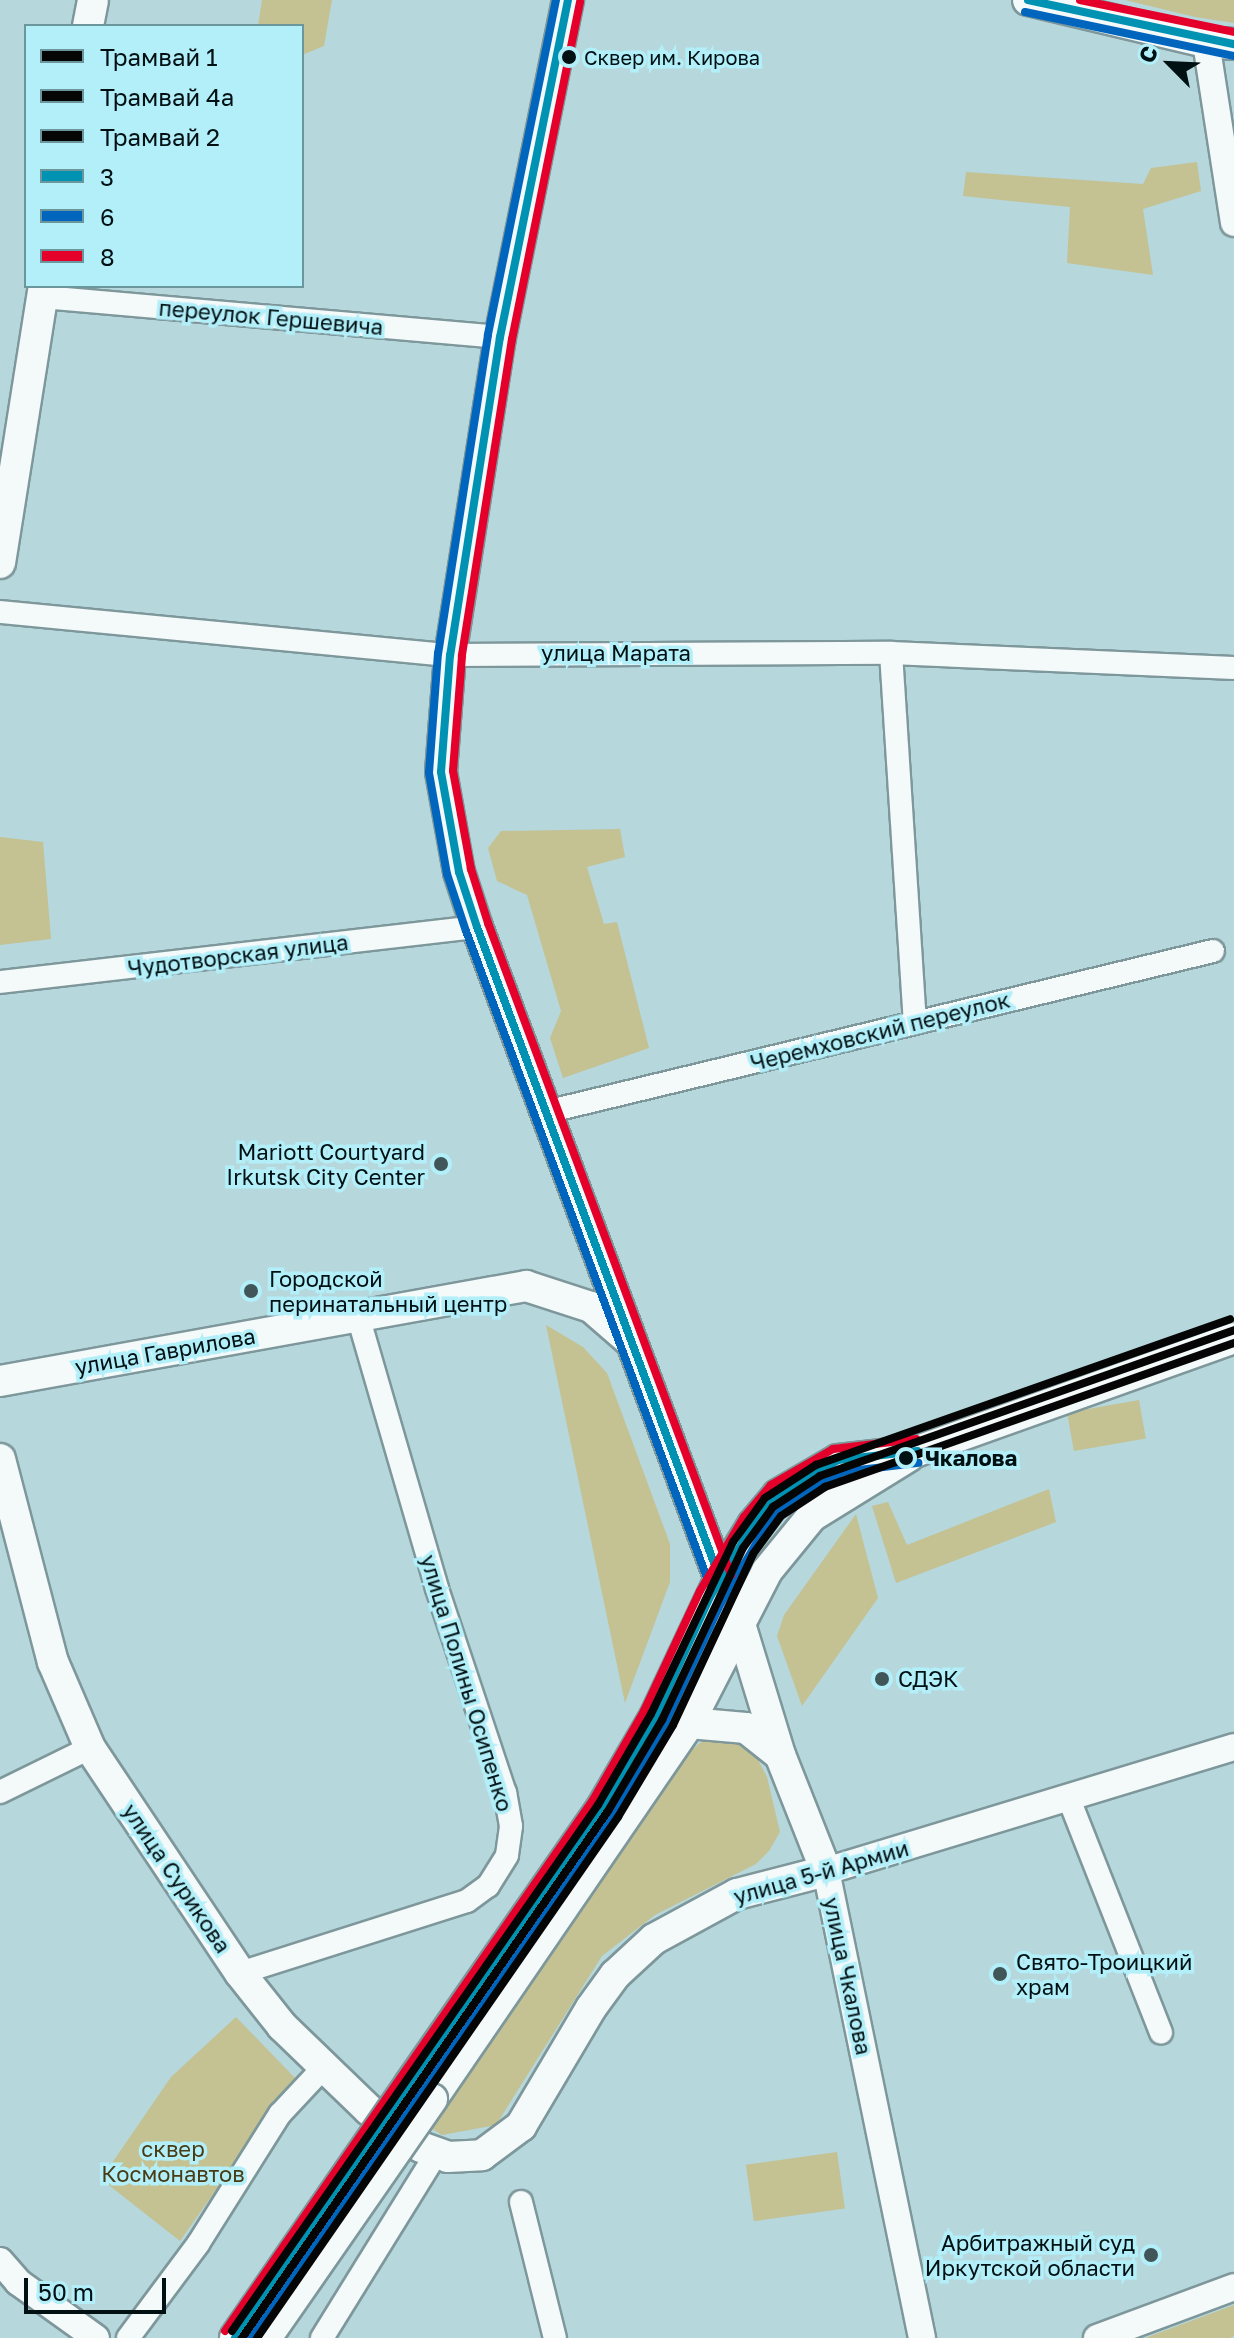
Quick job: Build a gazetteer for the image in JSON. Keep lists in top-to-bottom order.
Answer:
{
  "streets": {
    "main road": [
      "улица Гаврилова",
      "улица 5-й Армии",
      "улица Сурикова",
      "улица Чкалова"
    ],
    "street": [
      "переулок Гершевича",
      "улица Марата",
      "Чудотворская улица",
      "Черемховский переулок",
      "улица Полины Осипенко"
    ]
  },
  "crossings": [
    ["улица Гаврилова", "улица Полины Осипенко"],
    ["улица Полины Осипенко", "улица Сурикова"],
    ["улица 5-й Армии", "улица Сурикова"],
    ["улица 5-й Армии", "улица Чкалова"]
  ],
  "parks": ["сквер Космонавтов"],
  "places": [
    "Сквер им. Кирова",
    "Mariott Courtyard Irkutsk City Center",
    "Городской перинатальный центр",
    "Чкалова",
    "СДЭК",
    "Свято-Троицкий храм",
    "Арбитражный суд Иркутской области"
  ],
  "lines": [
    "transit line 3",
    "transit line 6",
    "transit line 8",
    "tram line 2",
    "tram line 1",
    "tram line 4a"
  ],
  "legend": [
    "Трамвай 1",
    "Трамвай 4a",
    "Трамвай 2",
    "3",
    "6",
    "8"
  ],
  "scale_bar": "50 m",
  "north": "top left"
}
